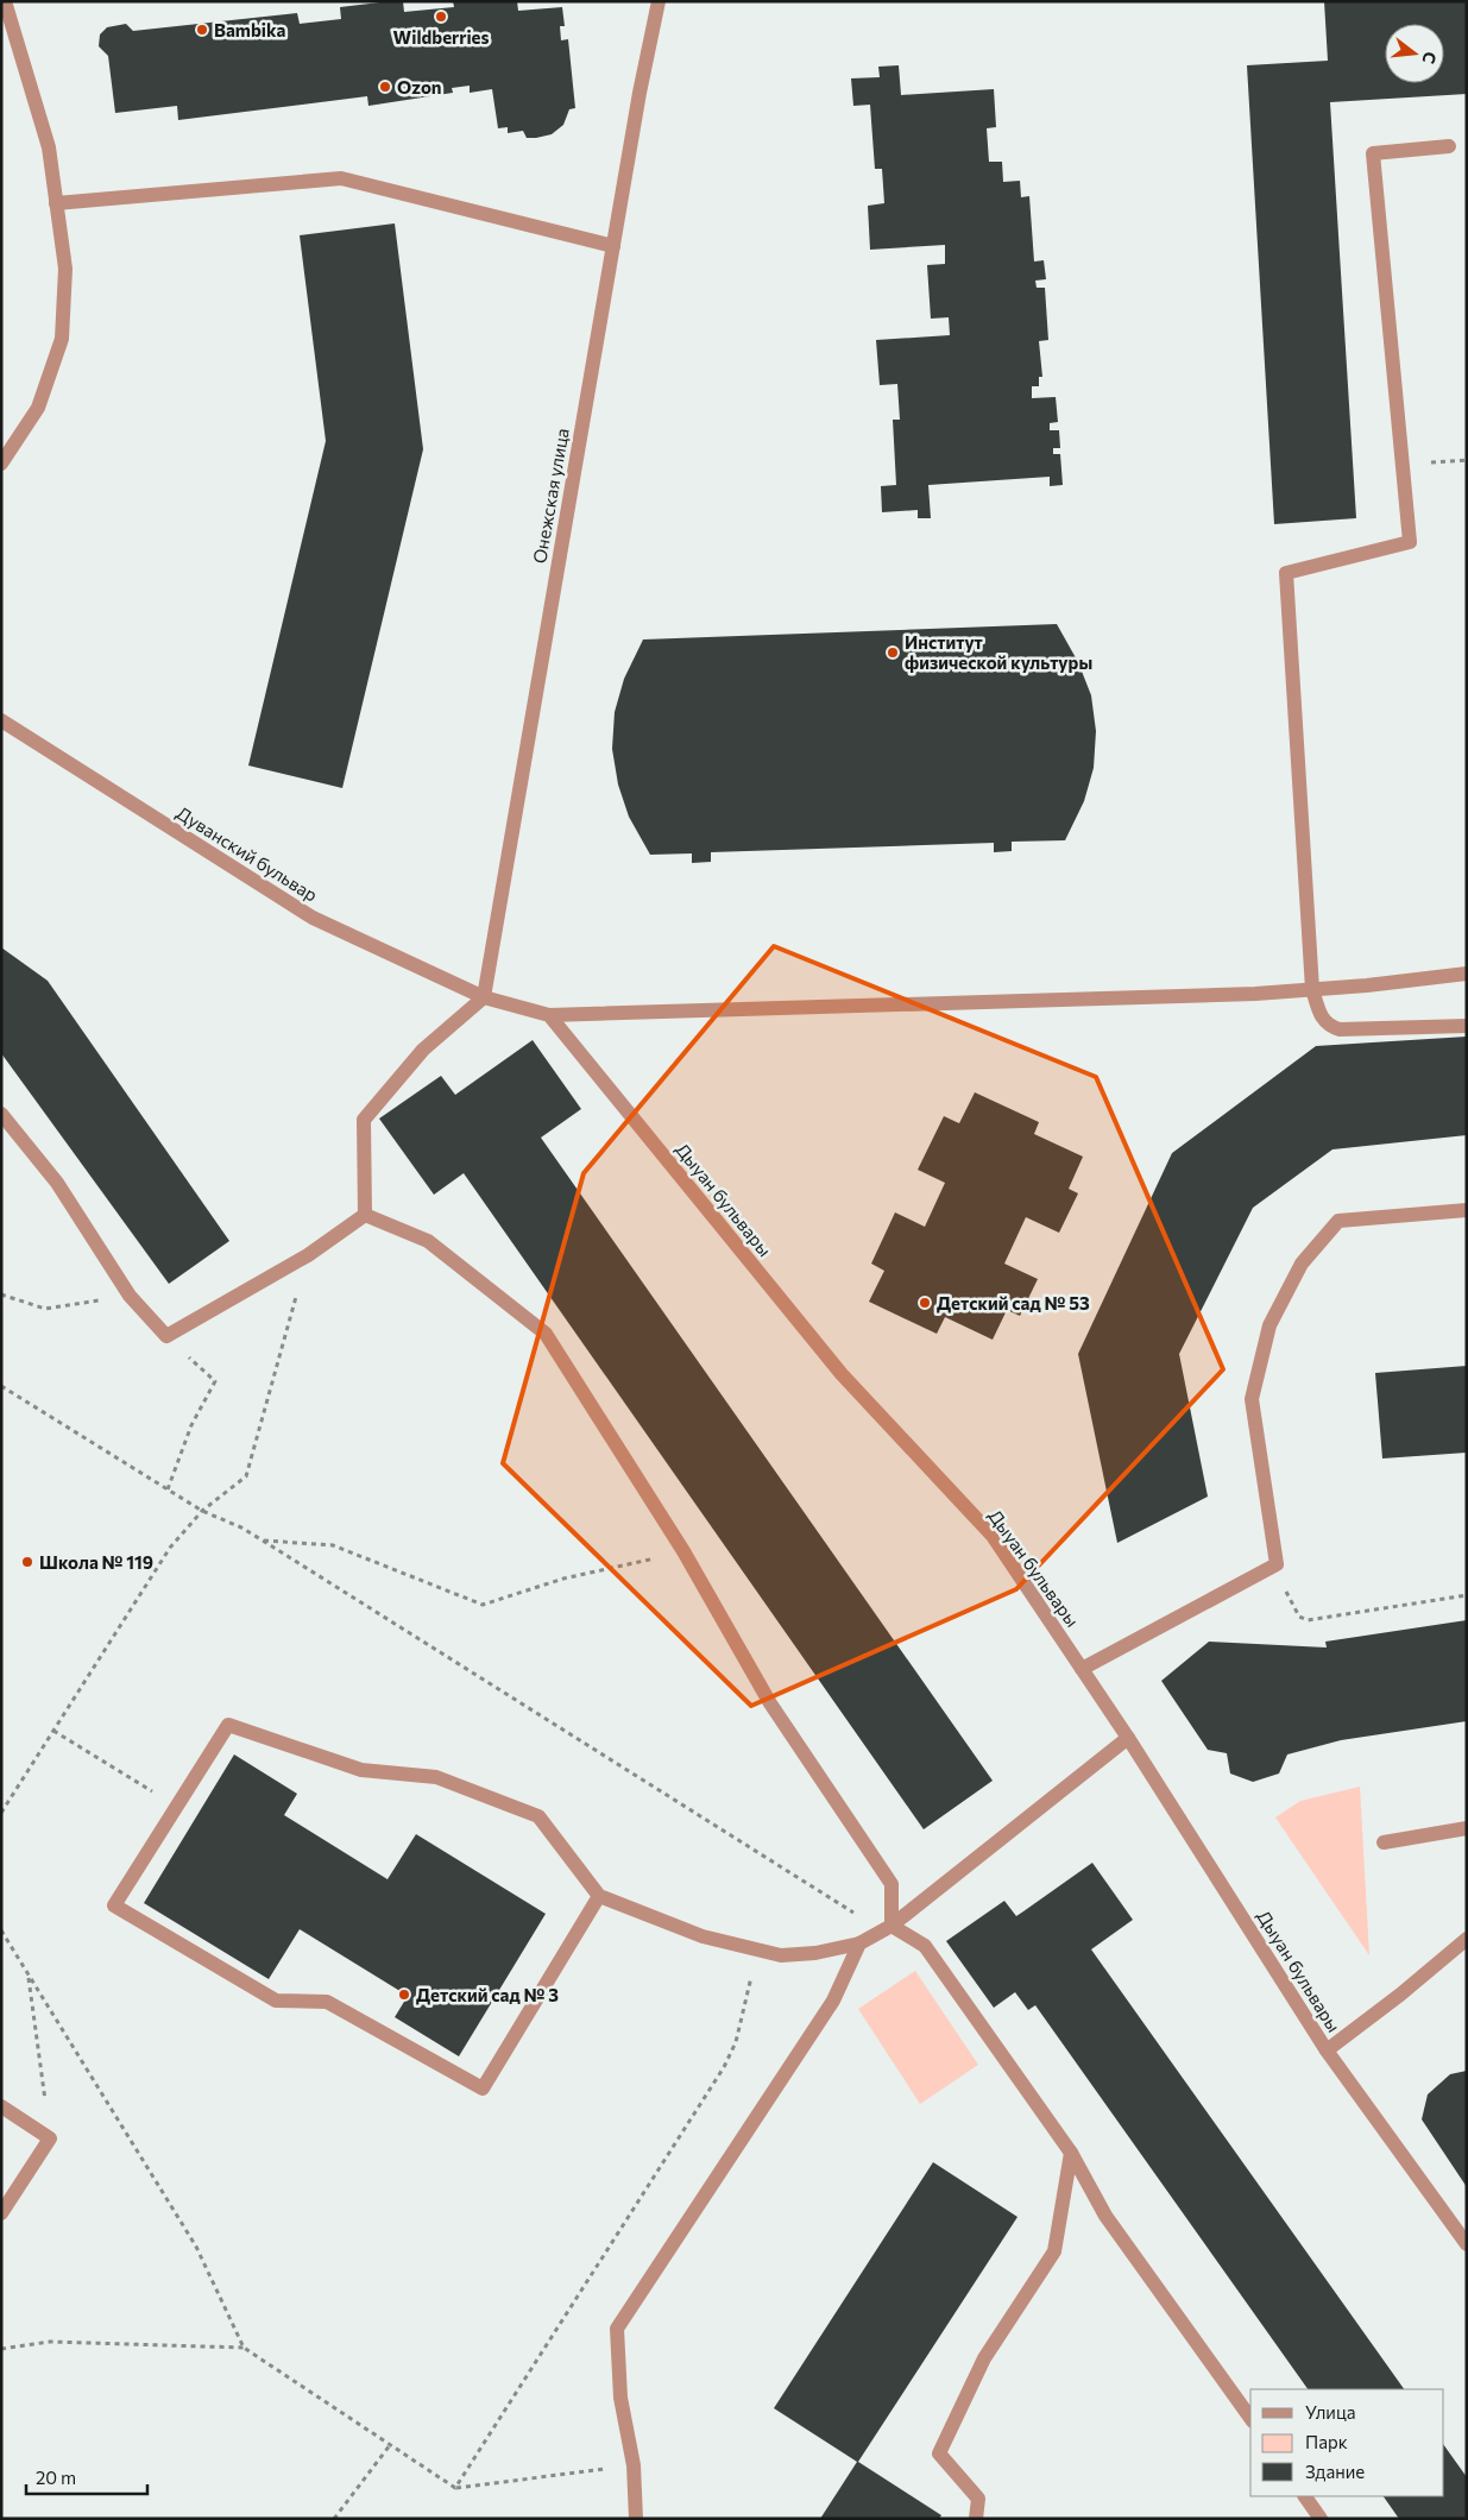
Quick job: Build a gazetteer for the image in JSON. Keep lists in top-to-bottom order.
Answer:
{
  "streets": {
    "street": ["Онежская улица", "Дуванский бульвар", "Дыуан бульвары"]
  },
  "crossings": [
    ["Онежская улица", "Дуванский бульвар"]
  ],
  "places": [
    "Wildberries",
    "Bambika",
    "Ozon",
    "Институт физической культуры",
    "Детский сад № 53",
    "Школа № 119",
    "Детский сад № 3"
  ],
  "legend": ["Улица", "Парк", "Здание"],
  "scale_bar": "20 m",
  "north": "right"
}
